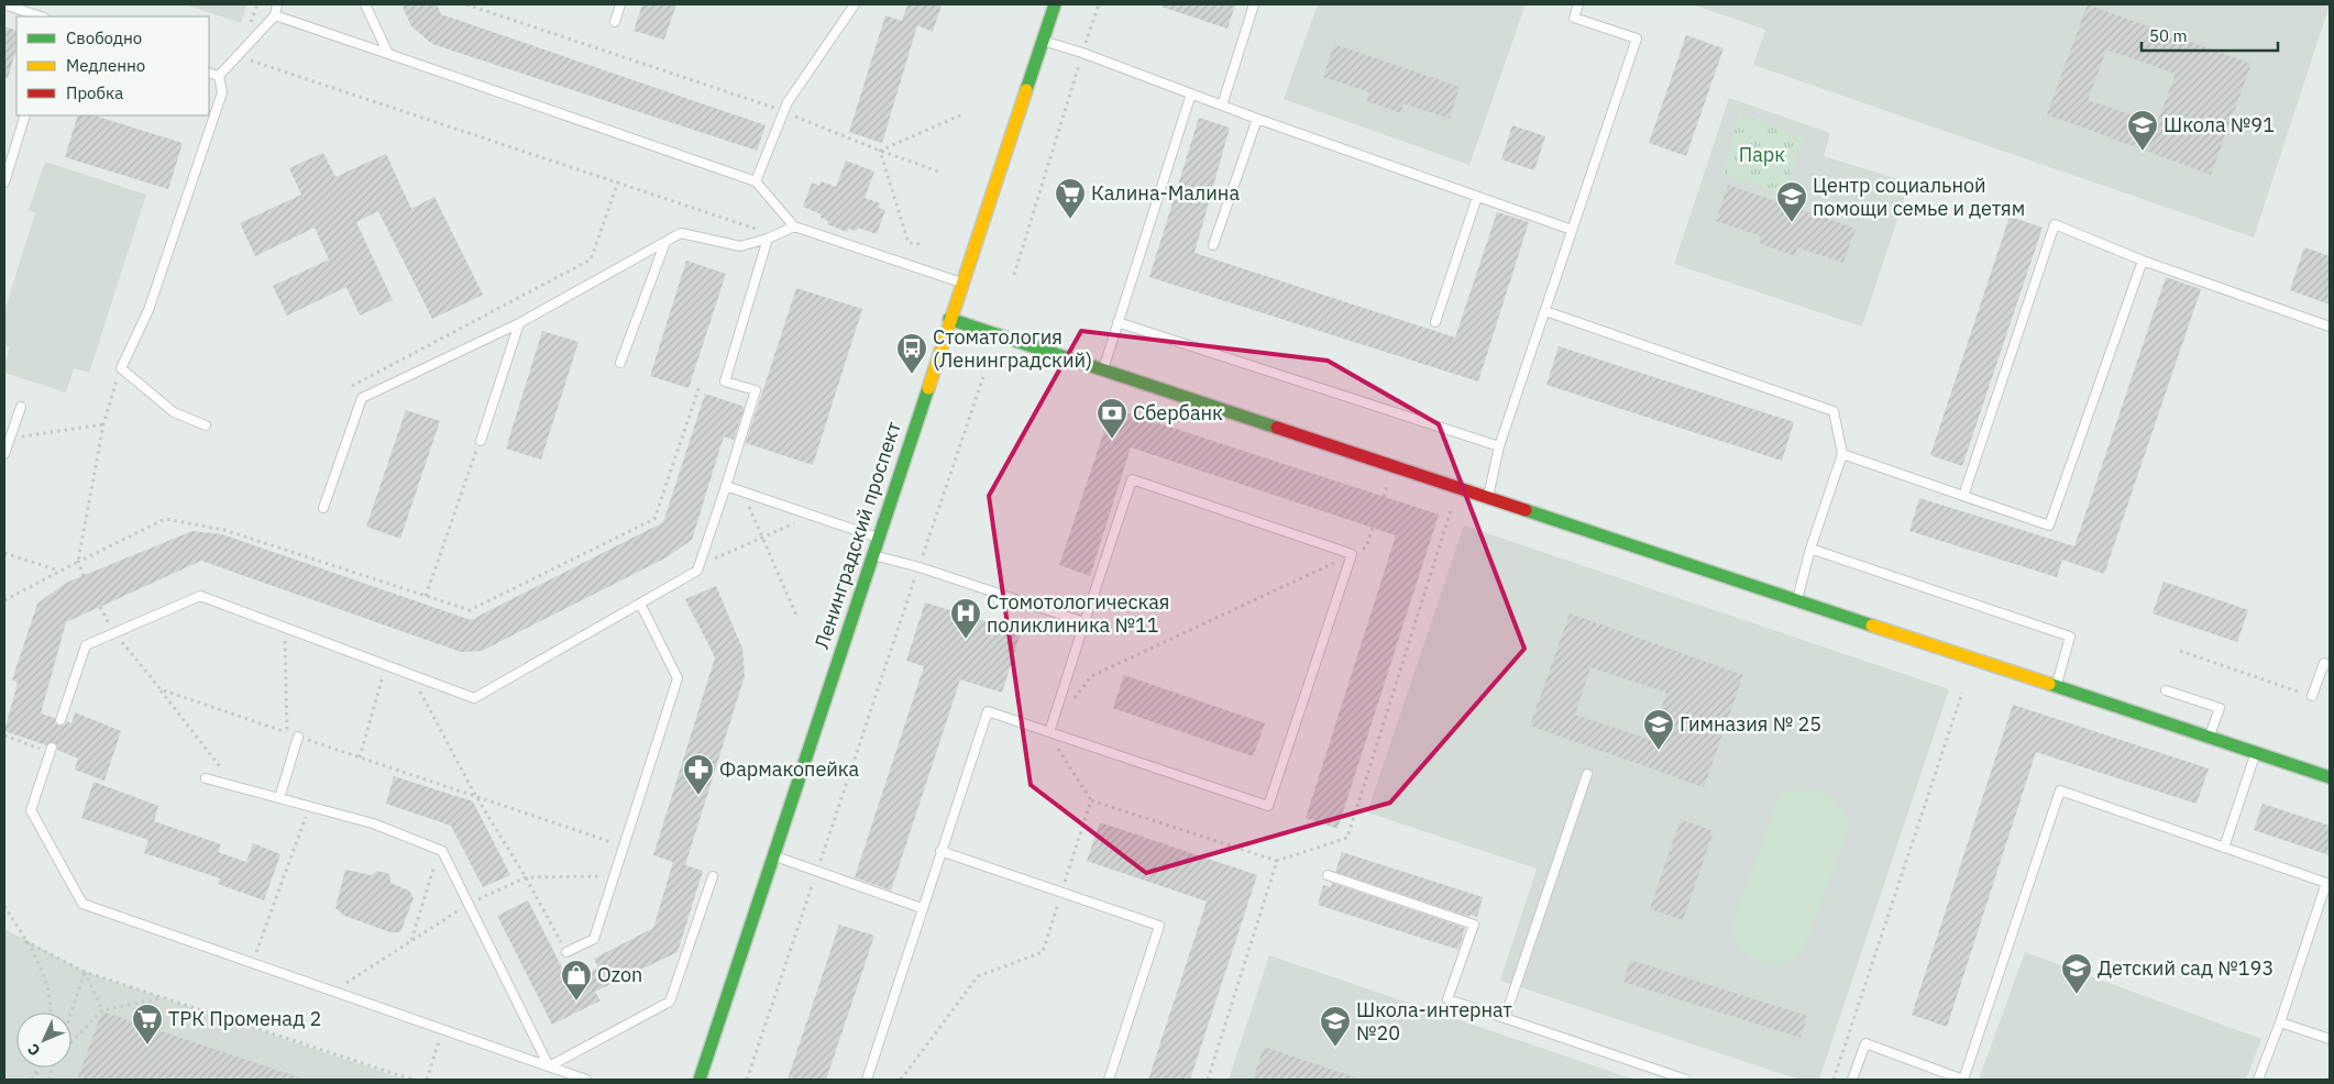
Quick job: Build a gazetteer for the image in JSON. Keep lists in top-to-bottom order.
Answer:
{
  "streets": {
    "street": ["Ленинградский проспект"]
  },
  "parks": ["Парк"],
  "places": {
    "school or university": [
      "Школа №91",
      "Центр социальной помощи семье и детям",
      "Гимназия № 25",
      "Детский сад №193",
      "Школа-интернат №20"
    ],
    "supermarket": ["Калина-Малина", "ТРК Променад 2"],
    "bus stop": ["Стоматология (Ленинградский)"],
    "bank": ["Сбербанк"],
    "hospital": ["Стомотологическая поликлиника №11"],
    "pharmacy": ["Фармакопейка"],
    "shop": ["Ozon"]
  },
  "legend": ["Свободно", "Медленно", "Пробка"],
  "scale_bar": "50 m",
  "north": "bottom left"
}
